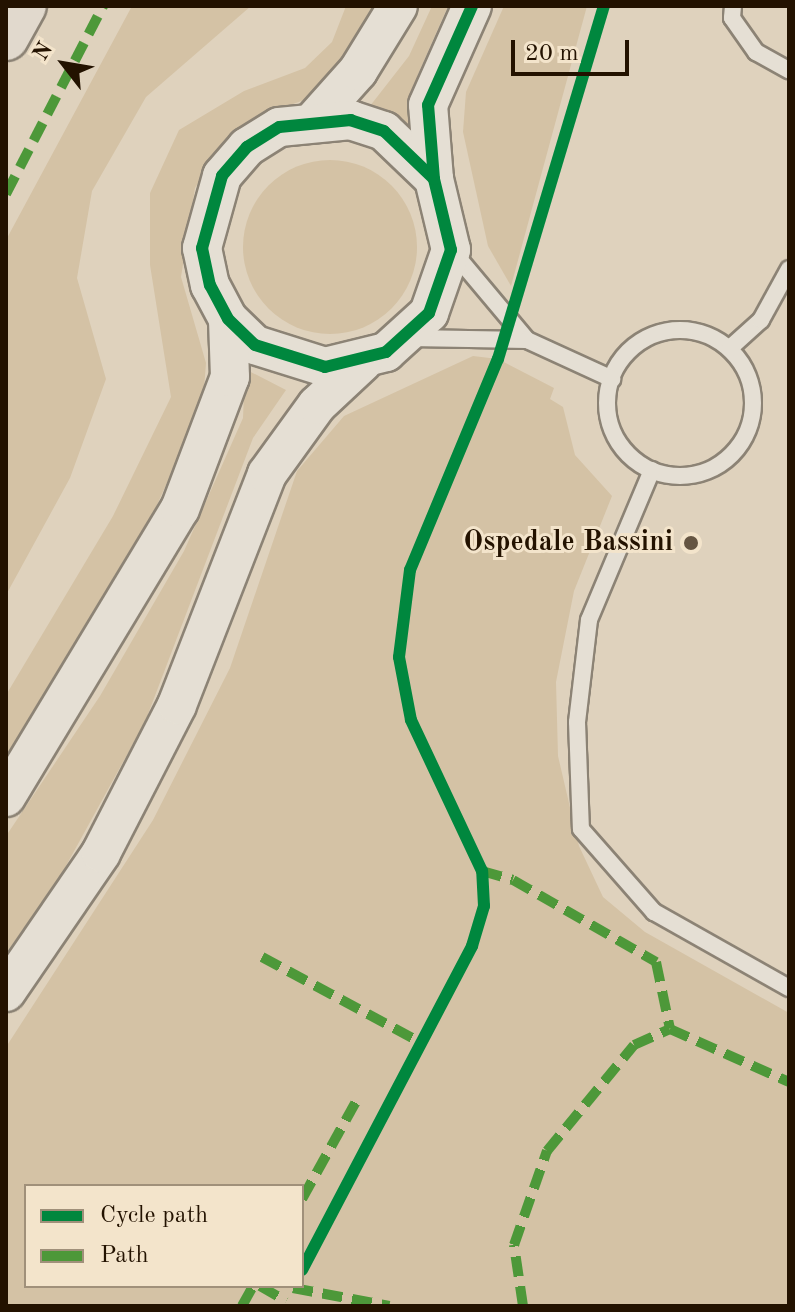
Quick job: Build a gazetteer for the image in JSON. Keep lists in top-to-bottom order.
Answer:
{
  "places": ["Ospedale Bassini"],
  "legend": ["Cycle path", "Path"],
  "scale_bar": "20 m",
  "north": "top left"
}
